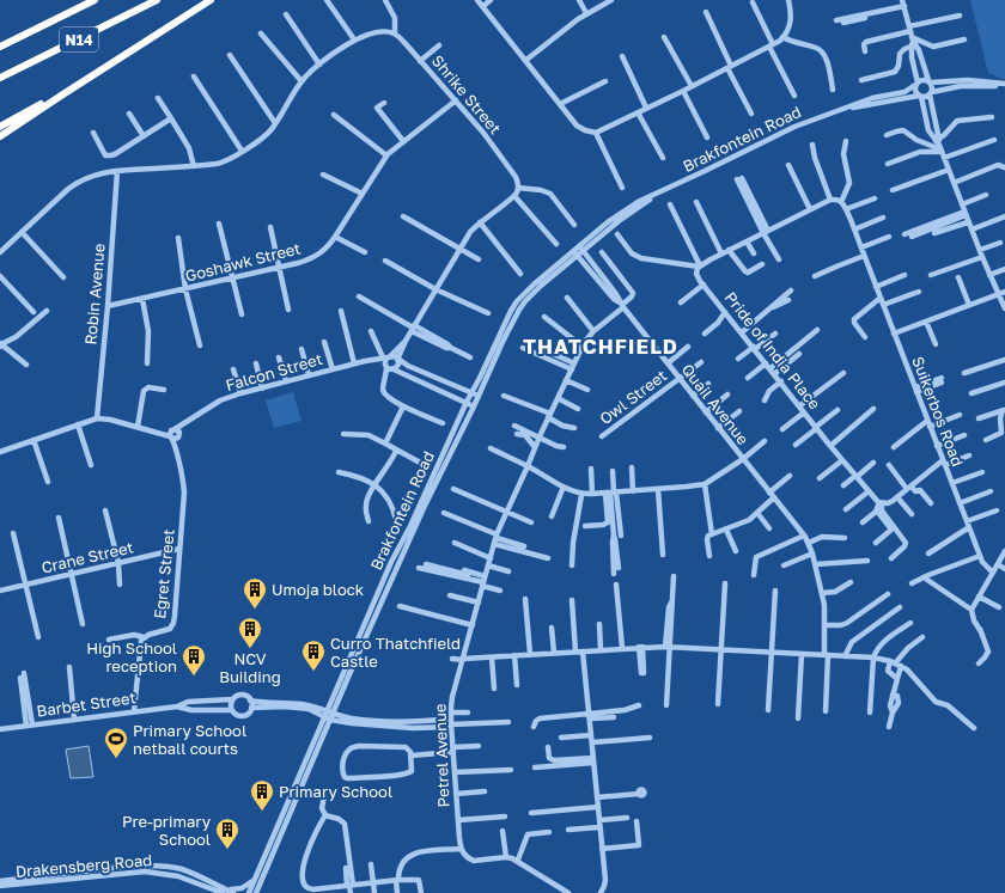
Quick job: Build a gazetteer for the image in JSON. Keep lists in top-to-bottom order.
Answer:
{
  "streets": {
    "highway": ["N14"],
    "street": [
      "Shrike Street",
      "Brakfontein Road",
      "Goshawk Street",
      "Robin Avenue",
      "Pride of India Place",
      "Falcon Street",
      "Owl Street",
      "Quail Avenue",
      "Suikerbos Road",
      "Crane Street",
      "Egret Street",
      "Barbet Street",
      "Petrel Avenue",
      "Drakensberg Road"
    ]
  },
  "crossings": [
    ["Shrike Street", "Goshawk Street"],
    ["Brakfontein Road", "Quail Avenue"],
    ["Goshawk Street", "Robin Avenue"],
    ["Falcon Street", "Egret Street"],
    ["Owl Street", "Quail Avenue"],
    ["Quail Avenue", "Petrel Avenue"],
    ["Crane Street", "Egret Street"],
    ["Egret Street", "Barbet Street"]
  ],
  "districts": ["THATCHFIELD"],
  "places": {
    "building": [
      "Umoja block",
      "NCV Building",
      "Curro Thatchfield Castle",
      "High School reception",
      "Primary School",
      "Pre-primary School"
    ],
    "sports": ["Primary School netball courts"]
  }
}
